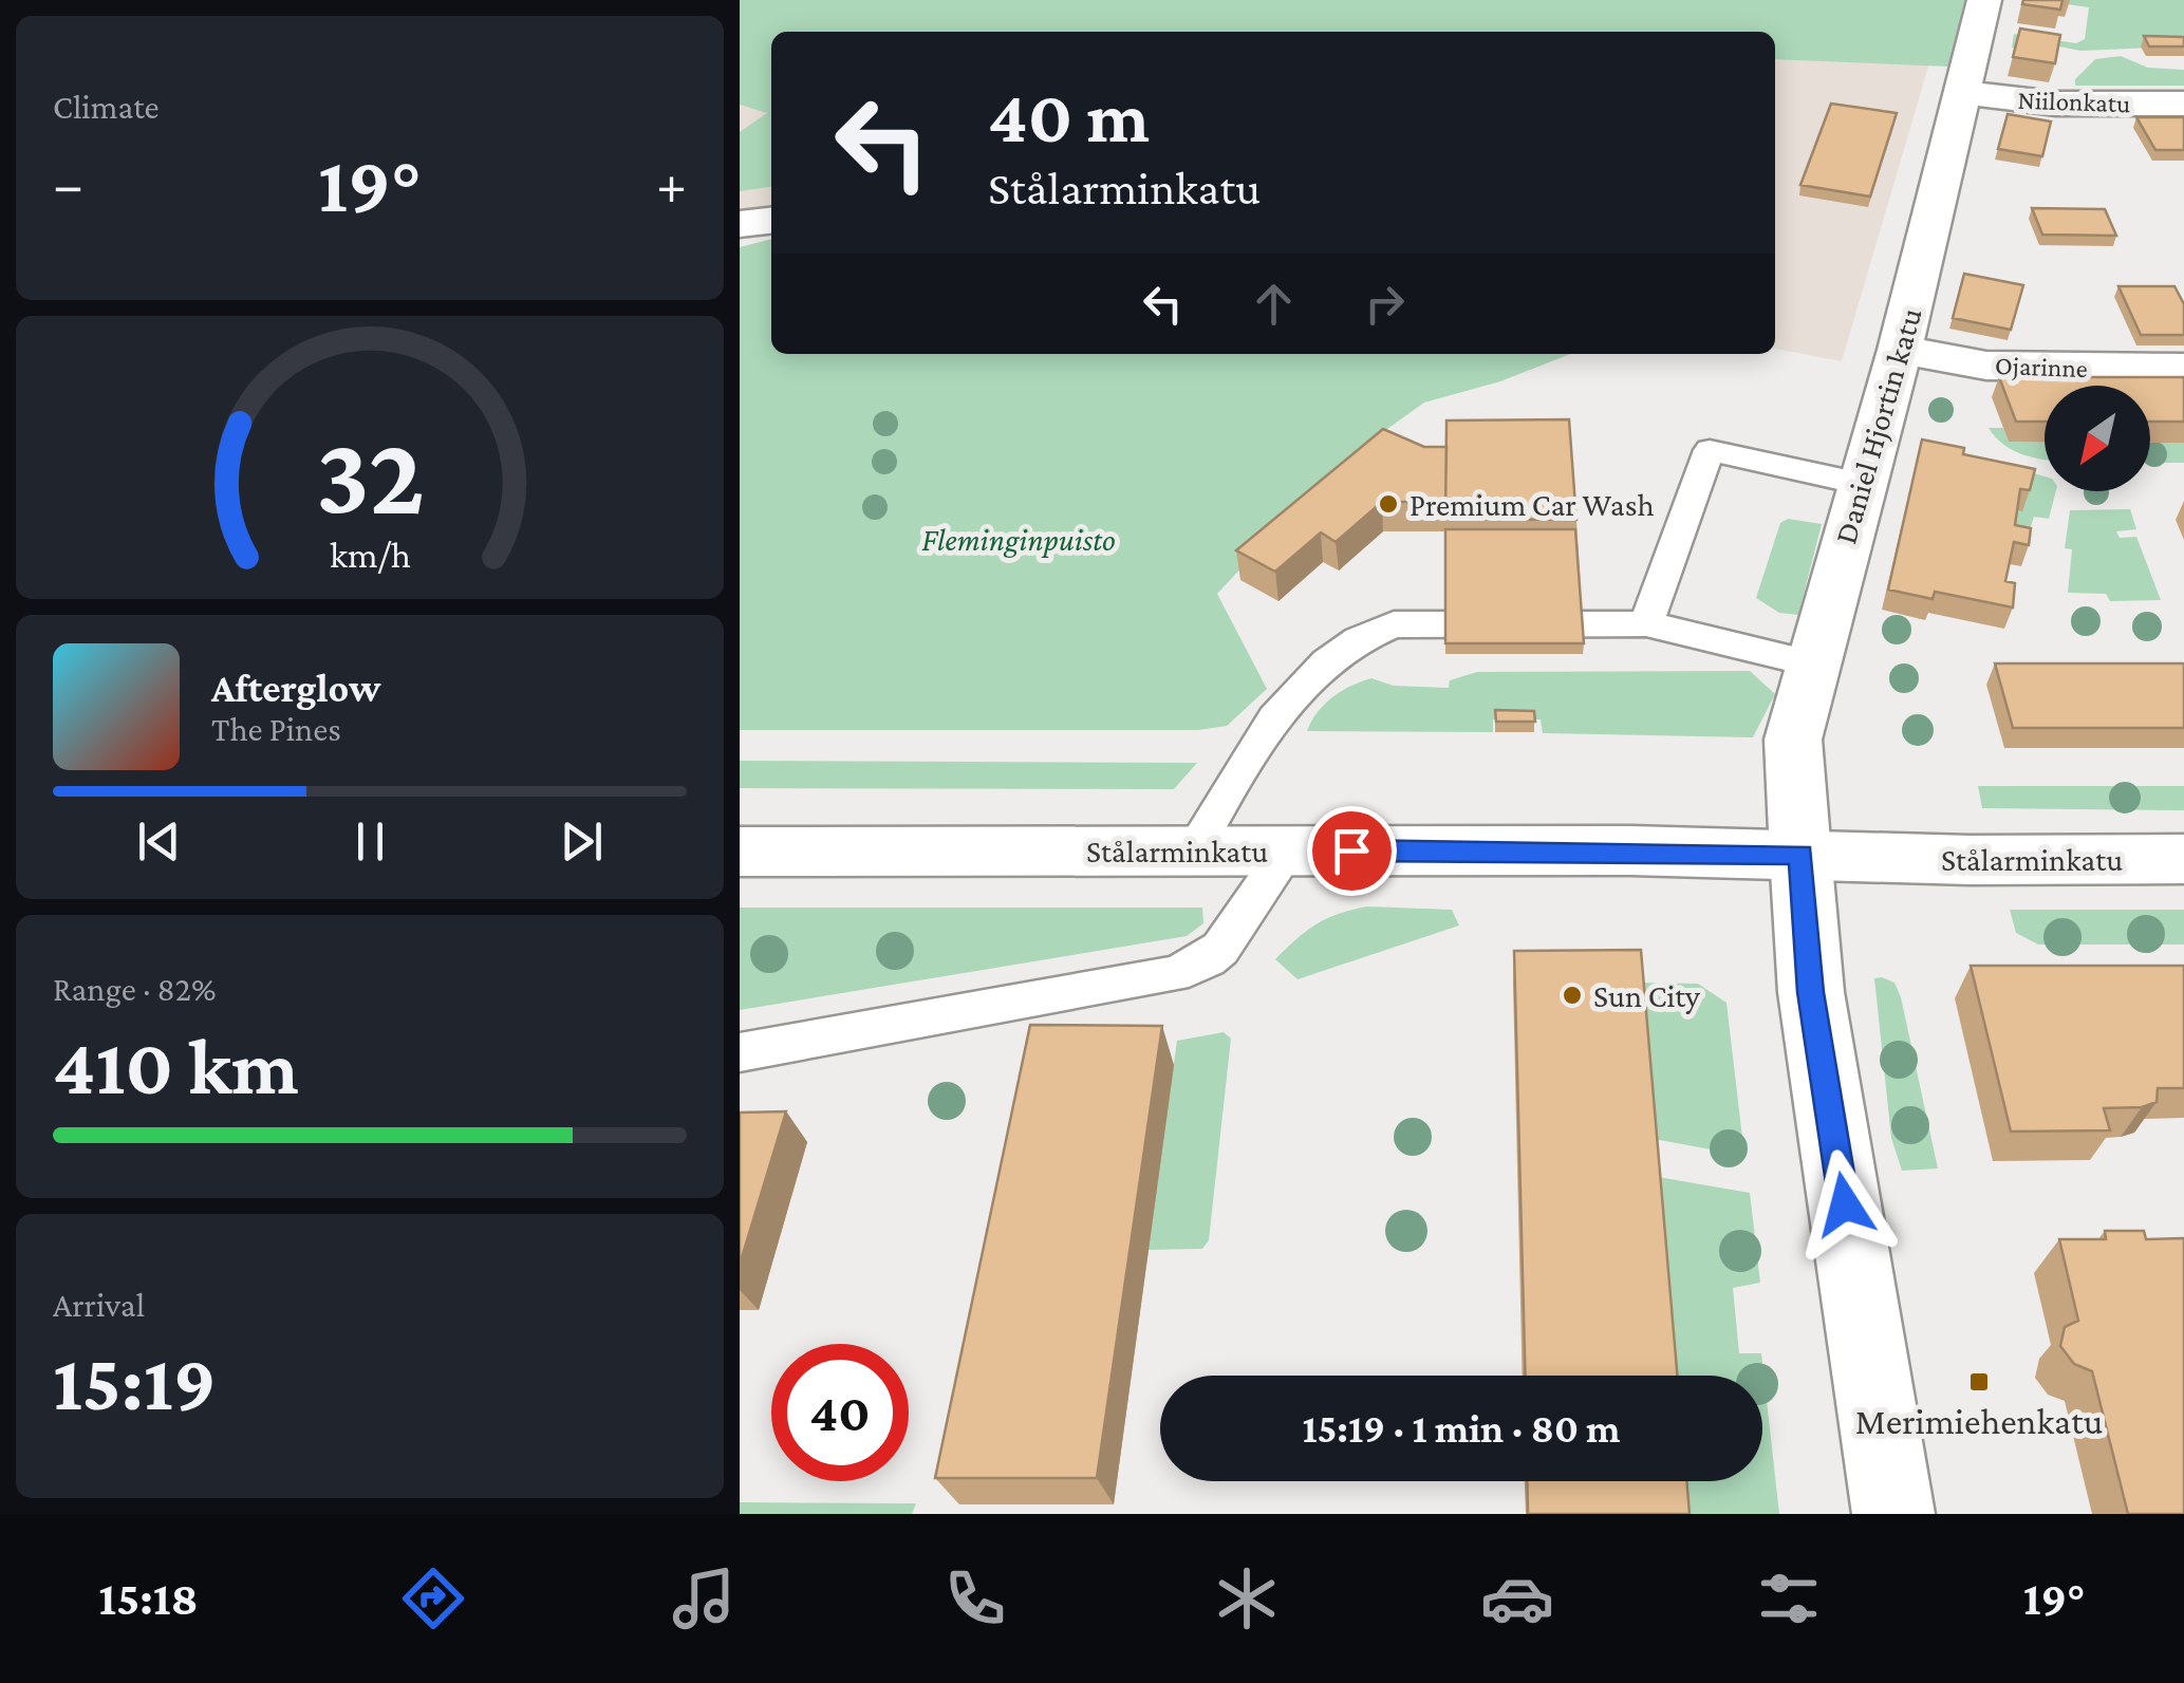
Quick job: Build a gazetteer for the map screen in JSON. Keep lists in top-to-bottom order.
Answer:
{
  "streets": {
    "street": [
      "Niilonkatu",
      "Ojarinne",
      "Daniel Hjortin katu",
      "Stålarminkatu"
    ]
  },
  "crossings": [
    ["Niilonkatu", "Daniel Hjortin katu"],
    ["Ojarinne", "Daniel Hjortin katu"],
    ["Daniel Hjortin katu", "Stålarminkatu"]
  ],
  "parks": ["Fleminginpuisto"],
  "places": {
    "other": ["Premium Car Wash", "Sun City"],
    "transit": ["Merimiehenkatu"]
  },
  "north": "bottom left",
  "page": {
    "tile": [
      "Climate",
      ["Range · 82%", "410 km"],
      ["Arrival", "15:19"]
    ],
    "turn": ["40 m", "Stålarminkatu"],
    "heat": ["−", "19°", "+"],
    "song": ["Afterglow", "The Pines"],
    "limit": "40",
    "trip": "15:19 · 1 min · 80 m",
    "tabs": ["15:18", "19°"],
    "gauge": ["32", "km/h"]
  }
}
